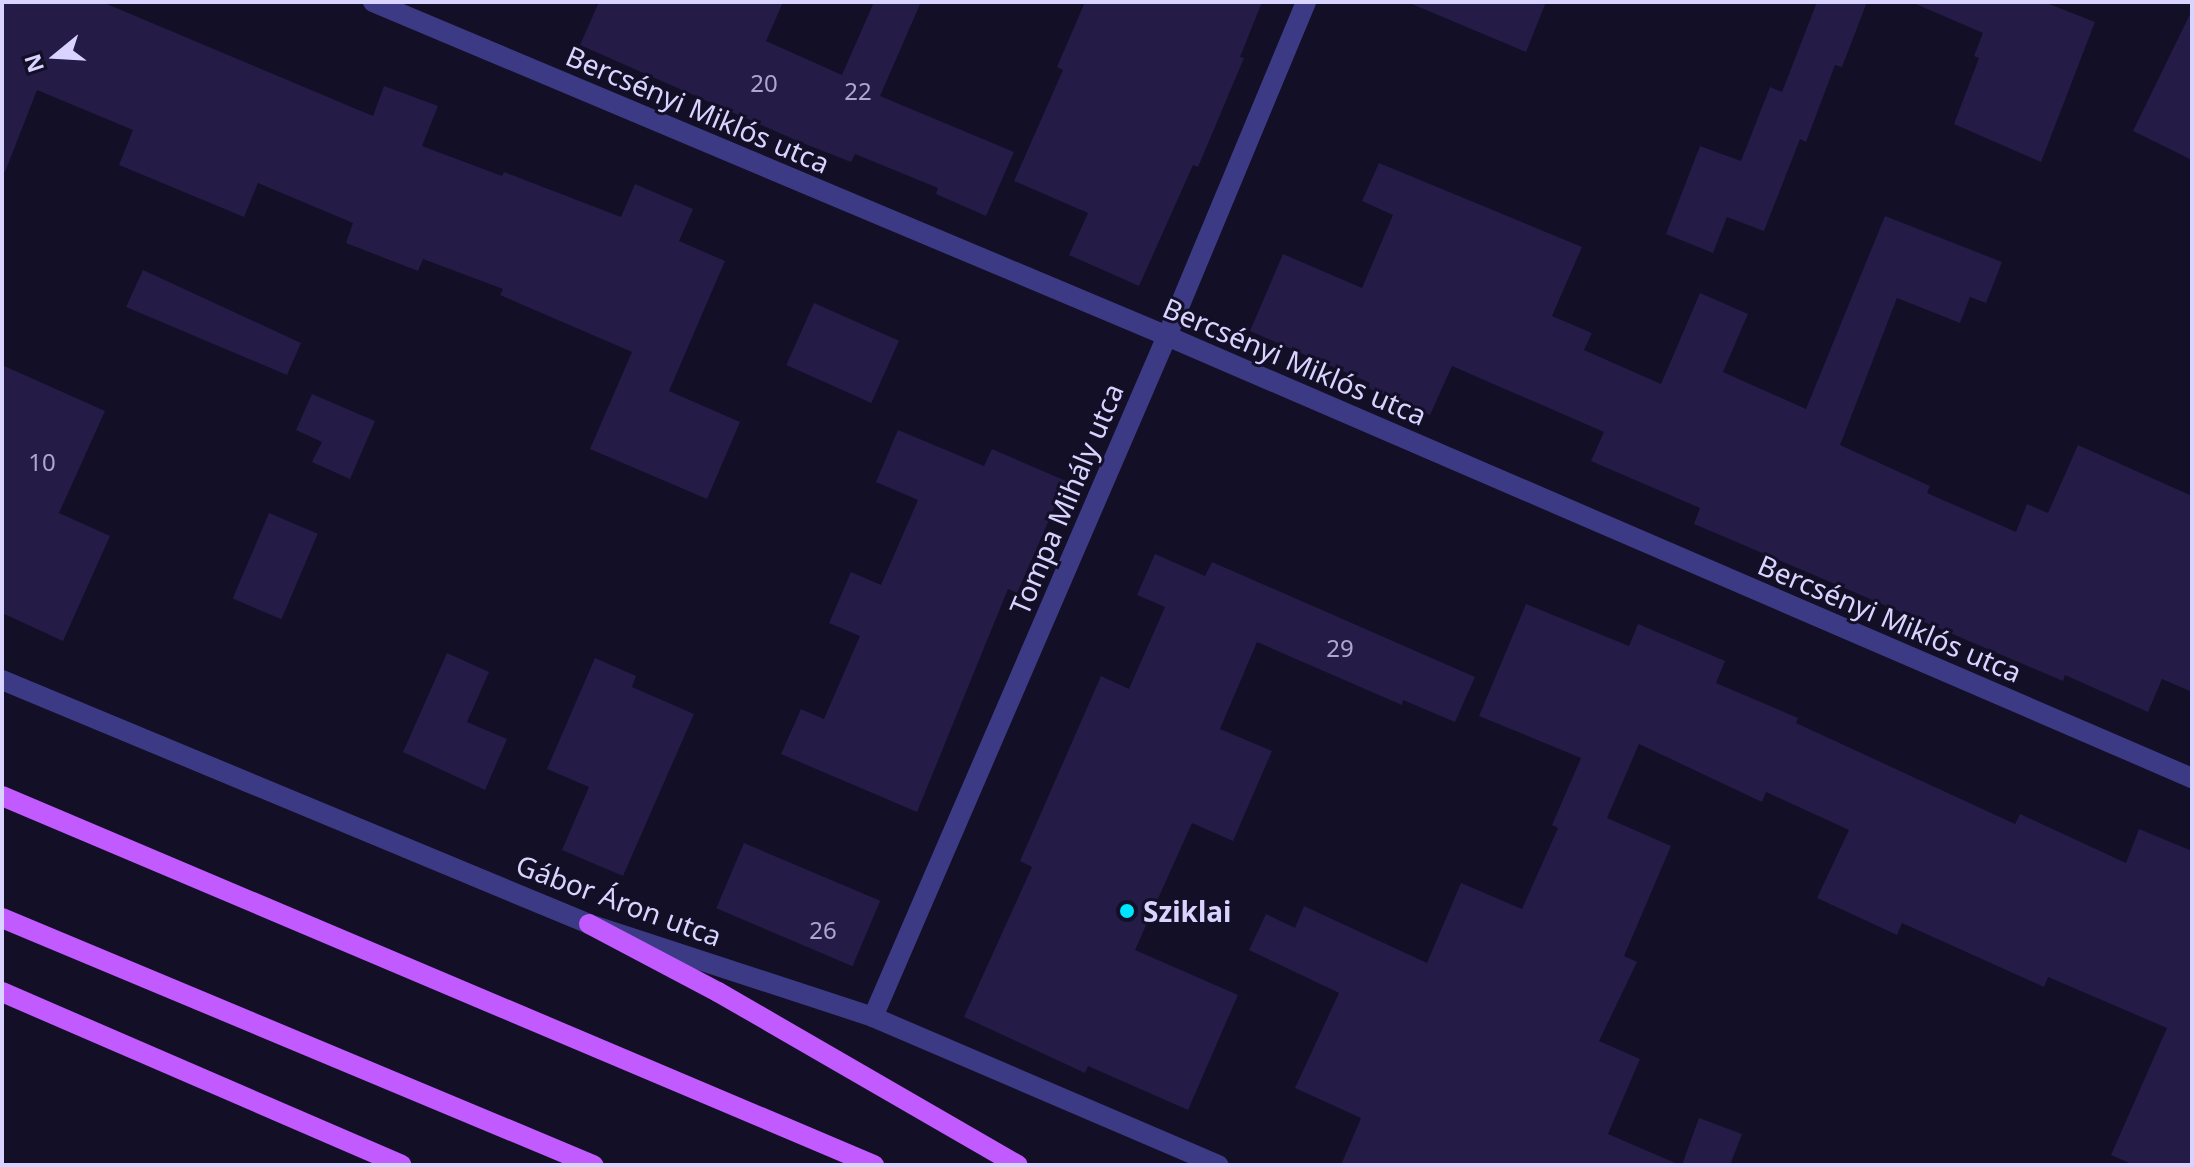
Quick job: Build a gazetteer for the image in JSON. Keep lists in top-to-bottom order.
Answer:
{
  "streets": {
    "street": ["Bercsényi Miklós utca", "Tompa Mihály utca", "Gábor Áron utca"]
  },
  "crossings": [
    ["Bercsényi Miklós utca", "Tompa Mihály utca"],
    ["Tompa Mihály utca", "Gábor Áron utca"]
  ],
  "places": ["Sziklai"],
  "house_numbers": [
    "20",
    "22",
    "10",
    "29",
    "26"
  ],
  "north": "left"
}
